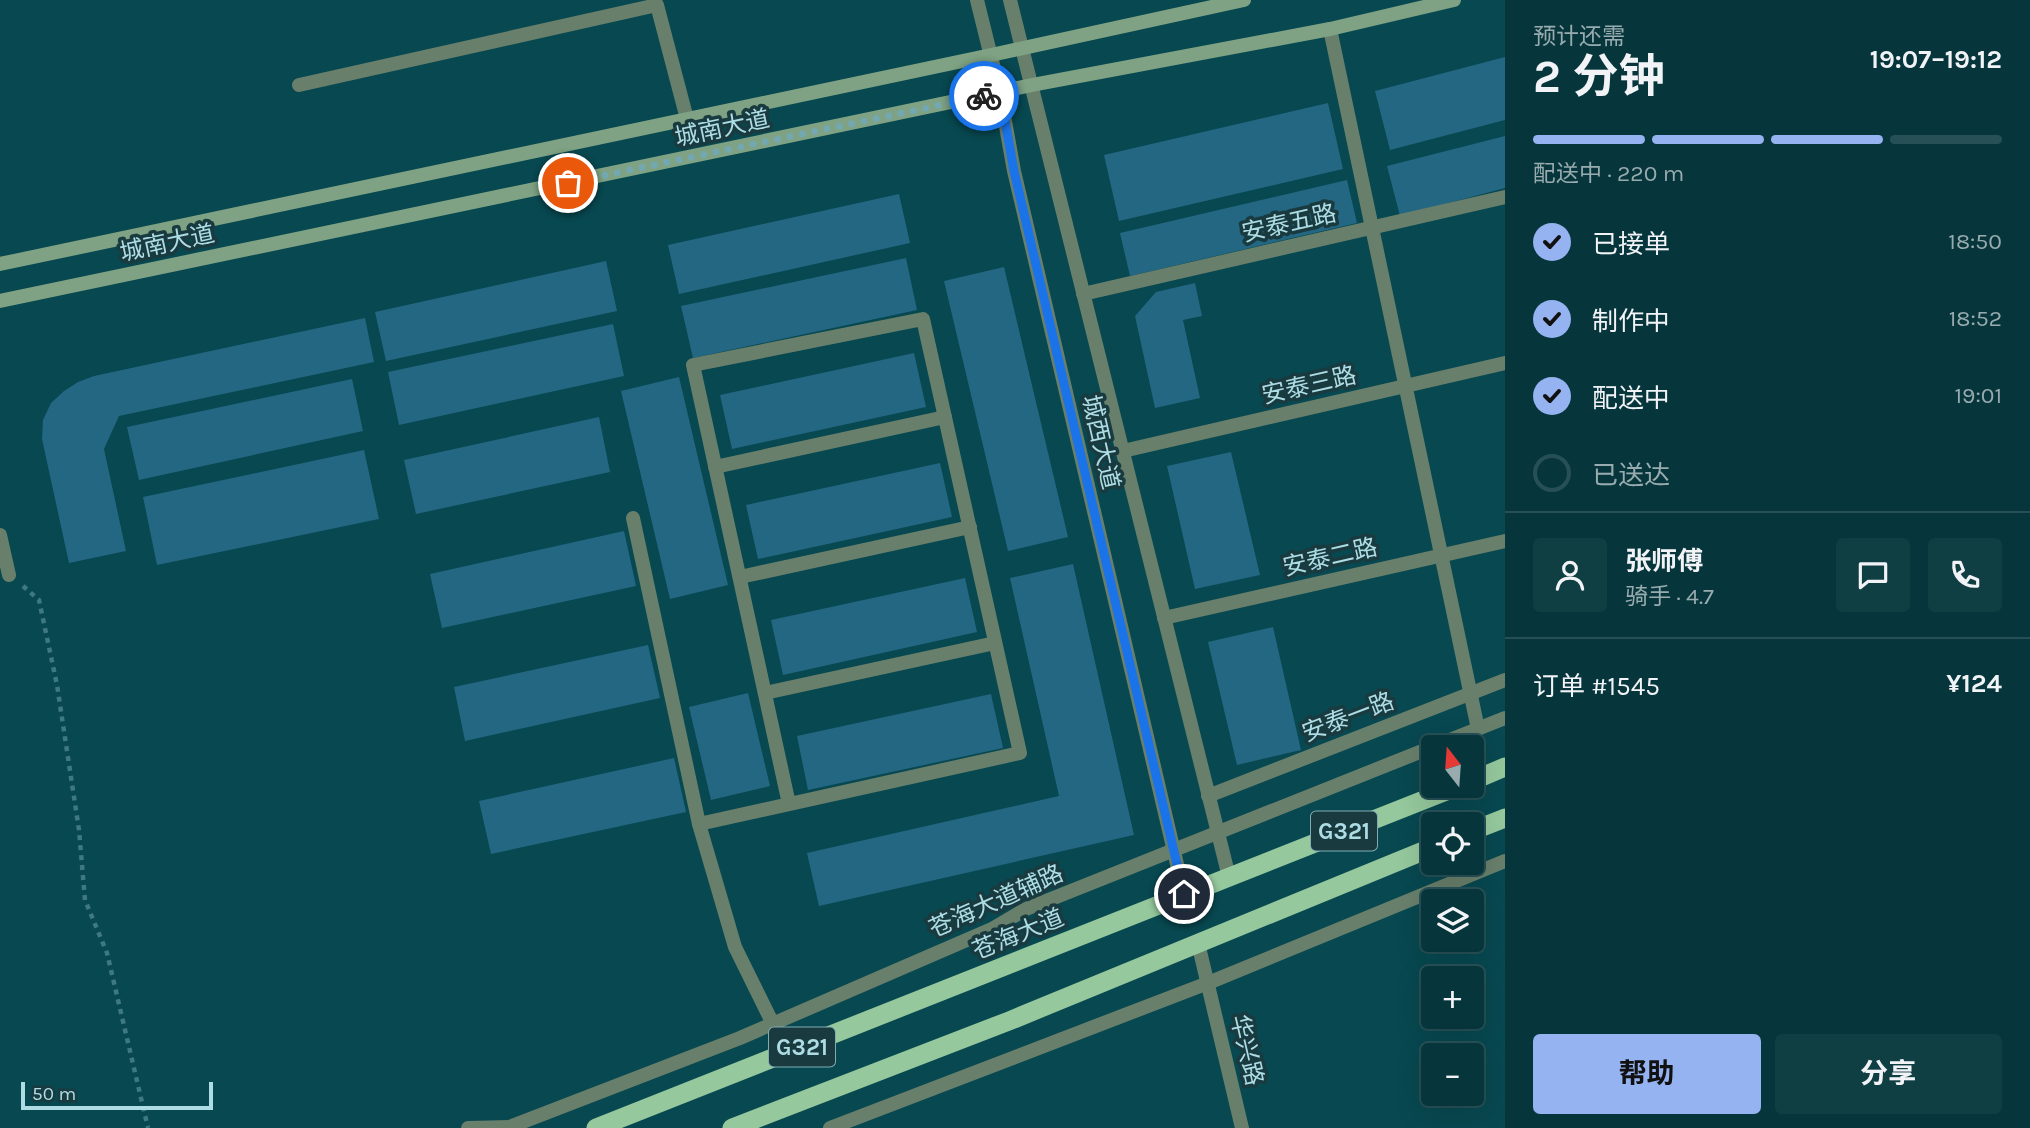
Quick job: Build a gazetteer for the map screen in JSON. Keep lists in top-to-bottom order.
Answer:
{
  "streets": {
    "highway": ["G321", "苍海大道"],
    "main road": ["城南大道"],
    "street": [
      "安泰五路",
      "安泰三路",
      "城西大道",
      "安泰二路",
      "安泰一路",
      "苍海大道辅路",
      "华兴路"
    ]
  },
  "crossings": [
    ["城南大道", "城西大道"],
    ["安泰五路", "城西大道"],
    ["安泰三路", "城西大道"],
    ["城西大道", "安泰二路"],
    ["城西大道", "安泰一路"],
    ["城西大道", "苍海大道辅路"],
    ["城西大道", "苍海大道"],
    ["G321", "华兴路"]
  ],
  "scale_bar": "50 m",
  "north": "top",
  "page": {
    "heading": ["2 分钟", "预计还需", "19:07–19:12"],
    "panel": [
      "张师傅",
      "骑手 · 4.7",
      "订单 #1545",
      "¥124"
    ],
    "bar": "配送中 · 220 m",
    "list": [
      ["已接单", "18:50"],
      ["制作中", "18:52"],
      ["配送中", "19:01"],
      "已送达"
    ],
    "map_buttons": ["+", "−"],
    "buttons": ["帮助", "分享"],
    "scale": "50 m"
  }
}
